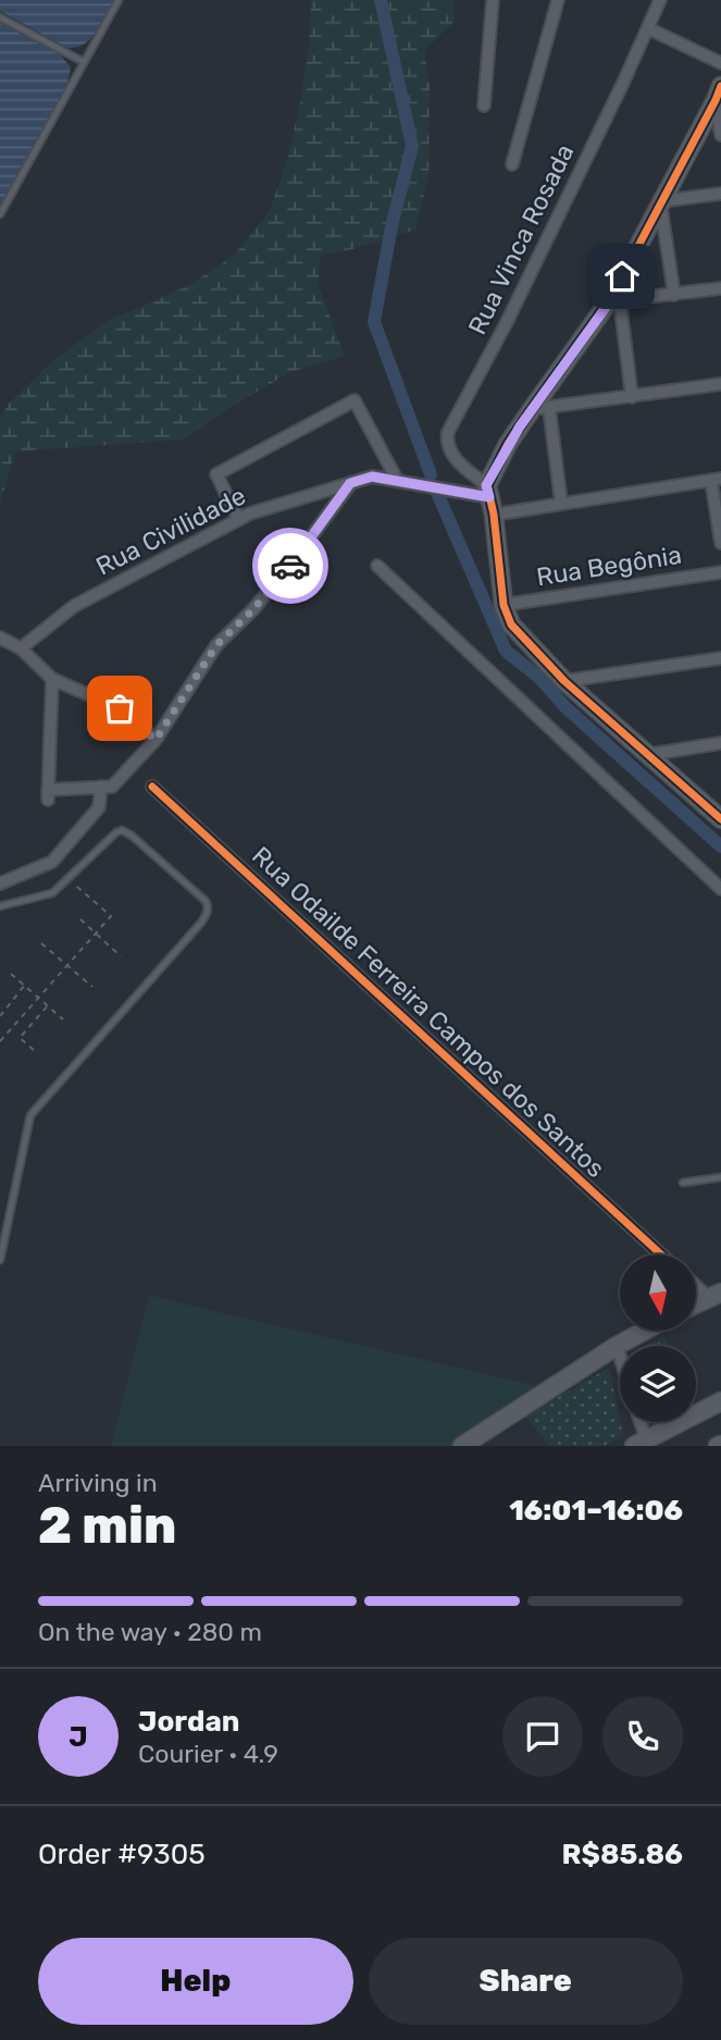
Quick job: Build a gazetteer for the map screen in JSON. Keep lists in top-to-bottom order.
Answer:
{
  "streets": {
    "street": [
      "Rua Vinca Rosada",
      "Rua Civilidade",
      "Rua Begônia",
      "Rua Odailde Ferreira Campos dos Santos"
    ]
  },
  "crossings": [
    ["Rua Vinca Rosada", "Rua Civilidade"]
  ],
  "north": "bottom",
  "page": {
    "heading": ["2 min", "Arriving in", "16:01–16:06"],
    "panel": [
      "Jordan",
      "Courier · 4.9",
      "Order #9305",
      "R$85.86"
    ],
    "bar": "On the way · 280 m",
    "round": "J",
    "buttons": ["Help", "Share"]
  }
}
